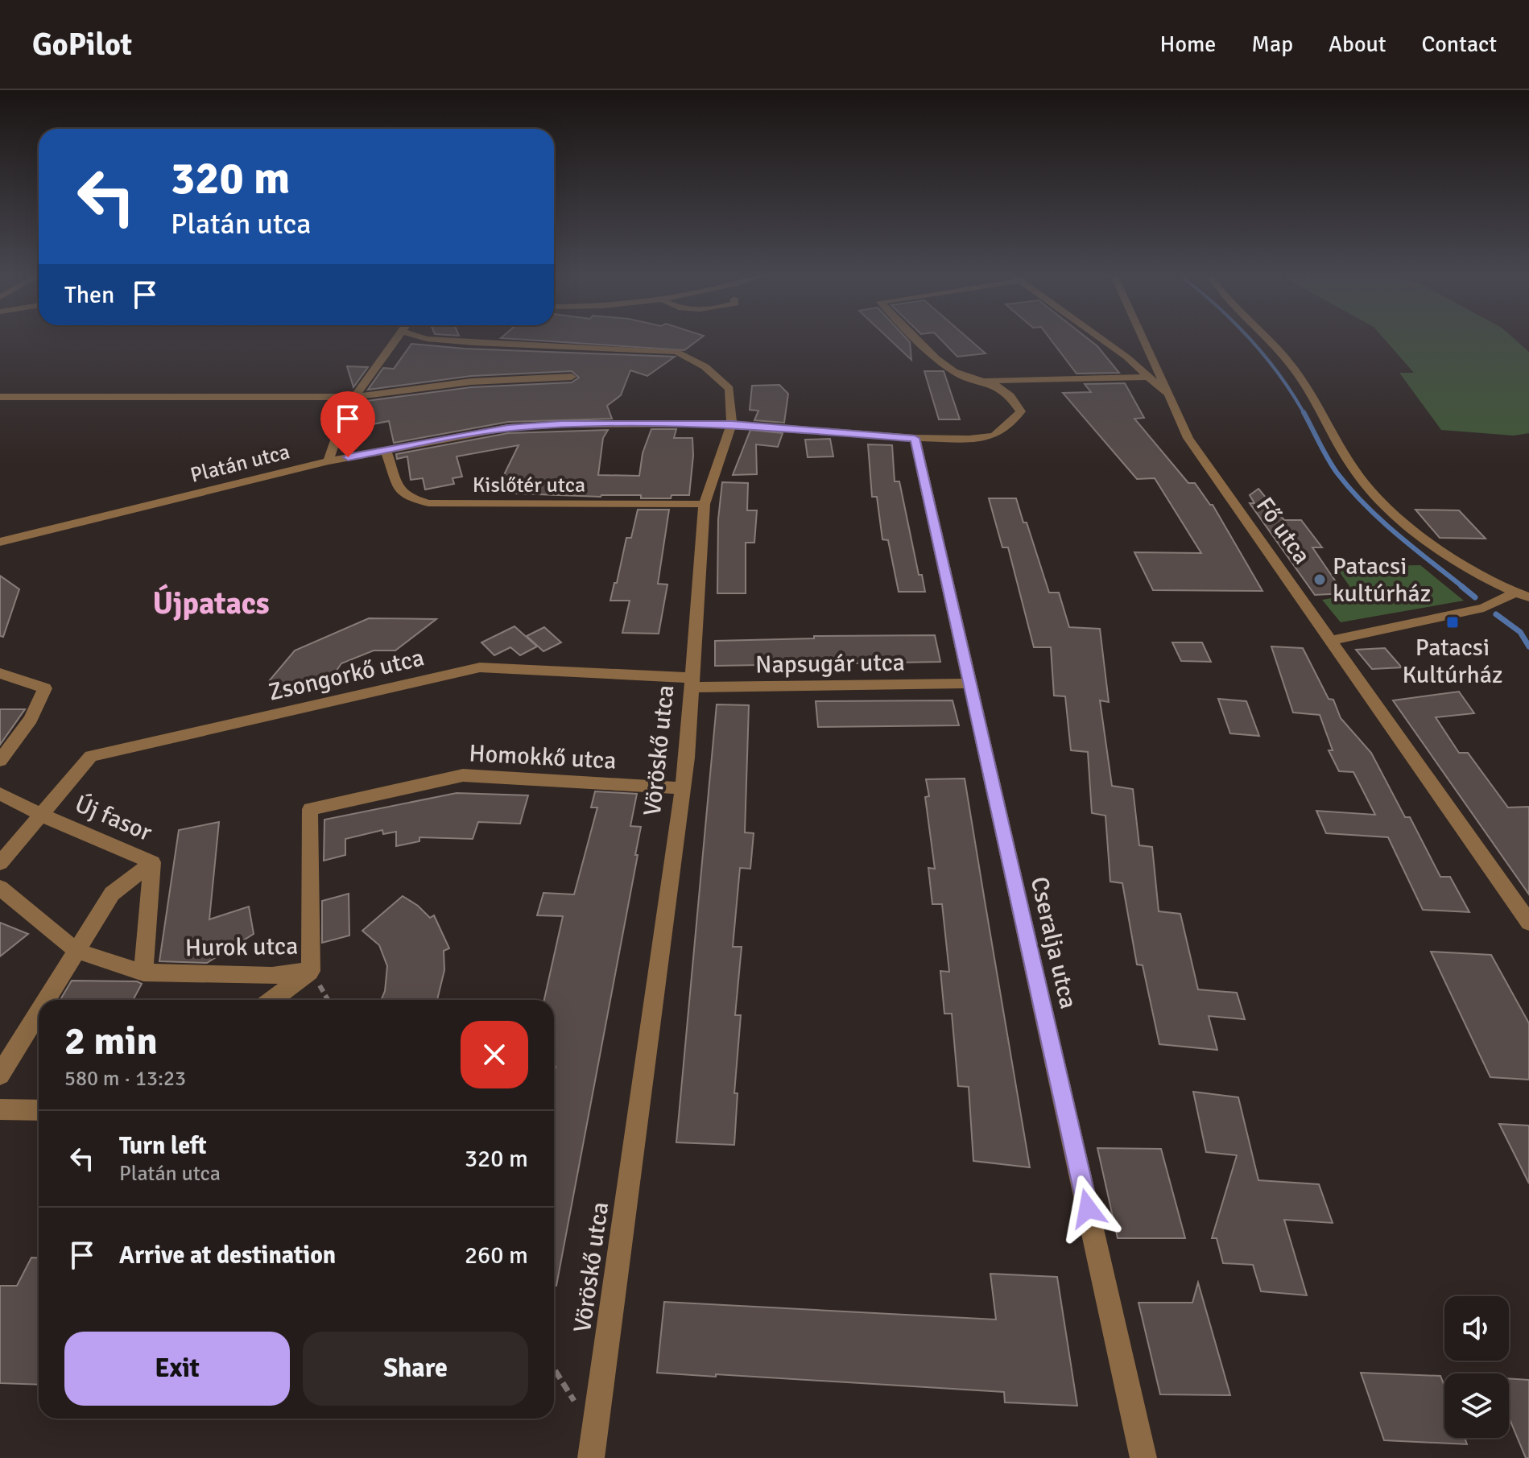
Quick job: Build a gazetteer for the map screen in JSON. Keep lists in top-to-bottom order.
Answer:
{
  "streets": {
    "street": [
      "Platán utca",
      "Kislőtér utca",
      "Fő utca",
      "Napsugár utca",
      "Zsongorkő utca",
      "Vöröskő utca",
      "Homokkő utca",
      "Új fasor",
      "Cseralja utca",
      "Hurok utca"
    ]
  },
  "crossings": [
    ["Platán utca", "Kislőtér utca"],
    ["Platán utca", "Vöröskő utca"],
    ["Platán utca", "Cseralja utca"],
    ["Kislőtér utca", "Vöröskő utca"],
    ["Napsugár utca", "Zsongorkő utca"],
    ["Napsugár utca", "Vöröskő utca"],
    ["Napsugár utca", "Cseralja utca"],
    ["Zsongorkő utca", "Vöröskő utca"],
    ["Zsongorkő utca", "Új fasor"],
    ["Vöröskő utca", "Homokkő utca"],
    ["Homokkő utca", "Hurok utca"]
  ],
  "districts": ["Újpatacs"],
  "places": {
    "other": ["Patacsi kultúrház"],
    "transit": ["Patacsi Kultúrház"]
  },
  "page": {
    "header": "GoPilot",
    "nav": [
      "Home",
      "Map",
      "About",
      "Contact"
    ],
    "turn": ["320 m", "Platán utca"],
    "then": "Then",
    "heading": ["2 min", "580 m · 13:23"],
    "list": [
      {
        "name": "Turn left",
        "note": "Platán utca",
        "value": "320 m"
      },
      {
        "name": "Arrive at destination",
        "value": "260 m"
      }
    ],
    "buttons": ["Exit", "Share"]
  }
}
